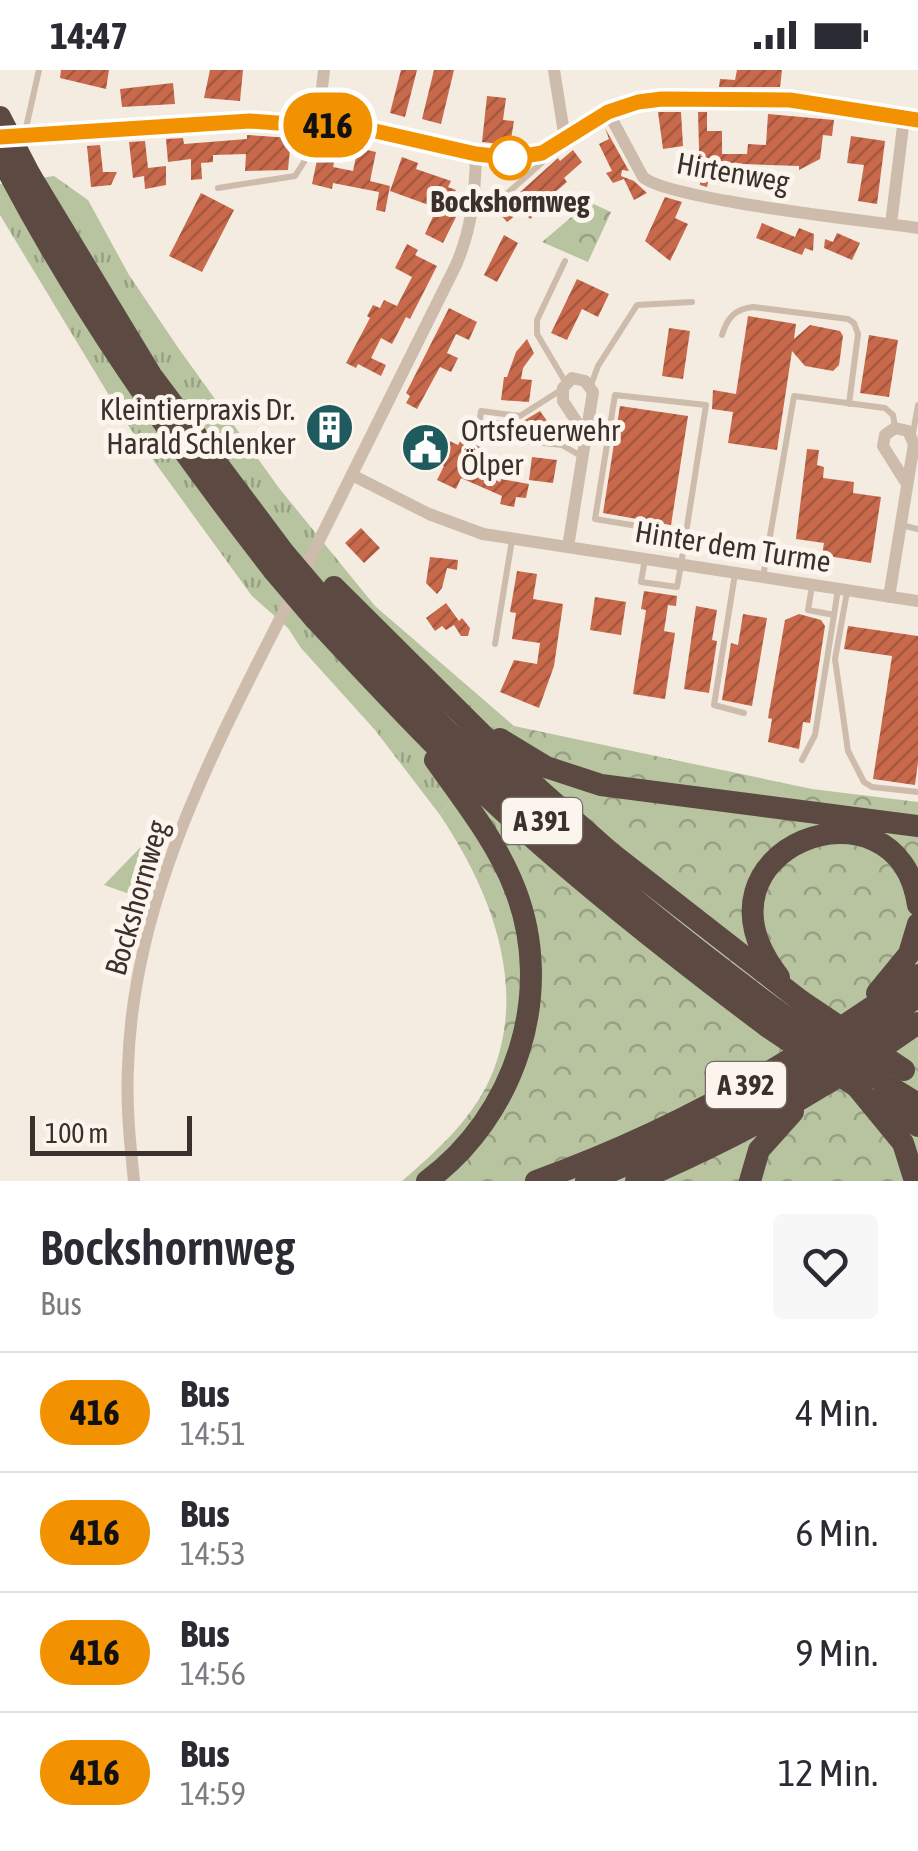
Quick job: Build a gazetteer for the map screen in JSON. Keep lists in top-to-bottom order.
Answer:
{
  "streets": {
    "highway": ["A 391", "A 392"],
    "street": ["Hirtenweg", "Hinter dem Turme", "Bockshornweg"]
  },
  "crossings": [
    ["Hinter dem Turme", "Bockshornweg"]
  ],
  "places": {
    "other": ["Bockshornweg"],
    "building": ["Kleintierpraxis Dr. Harald Schlenker"],
    "public building": ["Ortsfeuerwehr Ölper"]
  },
  "lines": ["bus line 416"],
  "scale_bar": "100 m",
  "page": {
    "status": "14:47",
    "on_map": "416",
    "scale": "100 m",
    "heading": ["Bockshornweg", "Bus"],
    "list": [
      {
        "mark": "416",
        "name": "Bus",
        "note": "14:51",
        "value": "4 Min."
      },
      {
        "mark": "416",
        "name": "Bus",
        "note": "14:53",
        "value": "6 Min."
      },
      {
        "mark": "416",
        "name": "Bus",
        "note": "14:56",
        "value": "9 Min."
      },
      {
        "mark": "416",
        "name": "Bus",
        "note": "14:59",
        "value": "12 Min."
      }
    ]
  }
}
